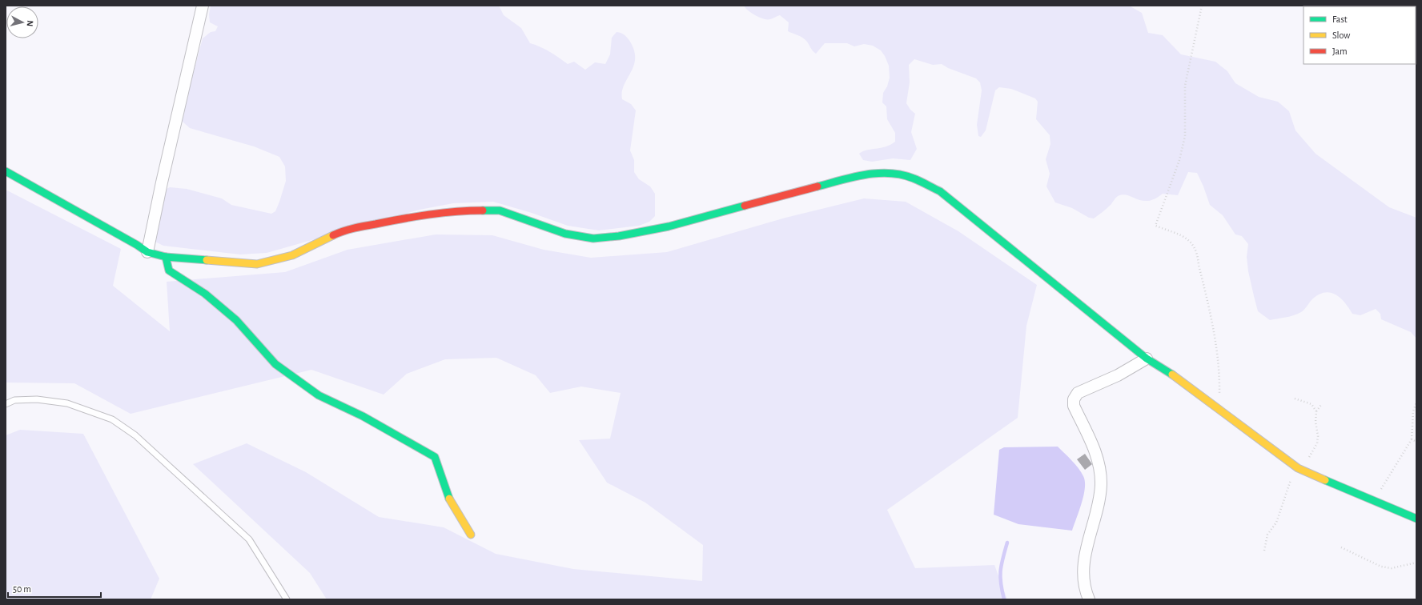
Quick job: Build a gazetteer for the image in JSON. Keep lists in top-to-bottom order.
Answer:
{
  "legend": ["Fast", "Slow", "Jam"],
  "scale_bar": "50 m",
  "north": "right"
}
